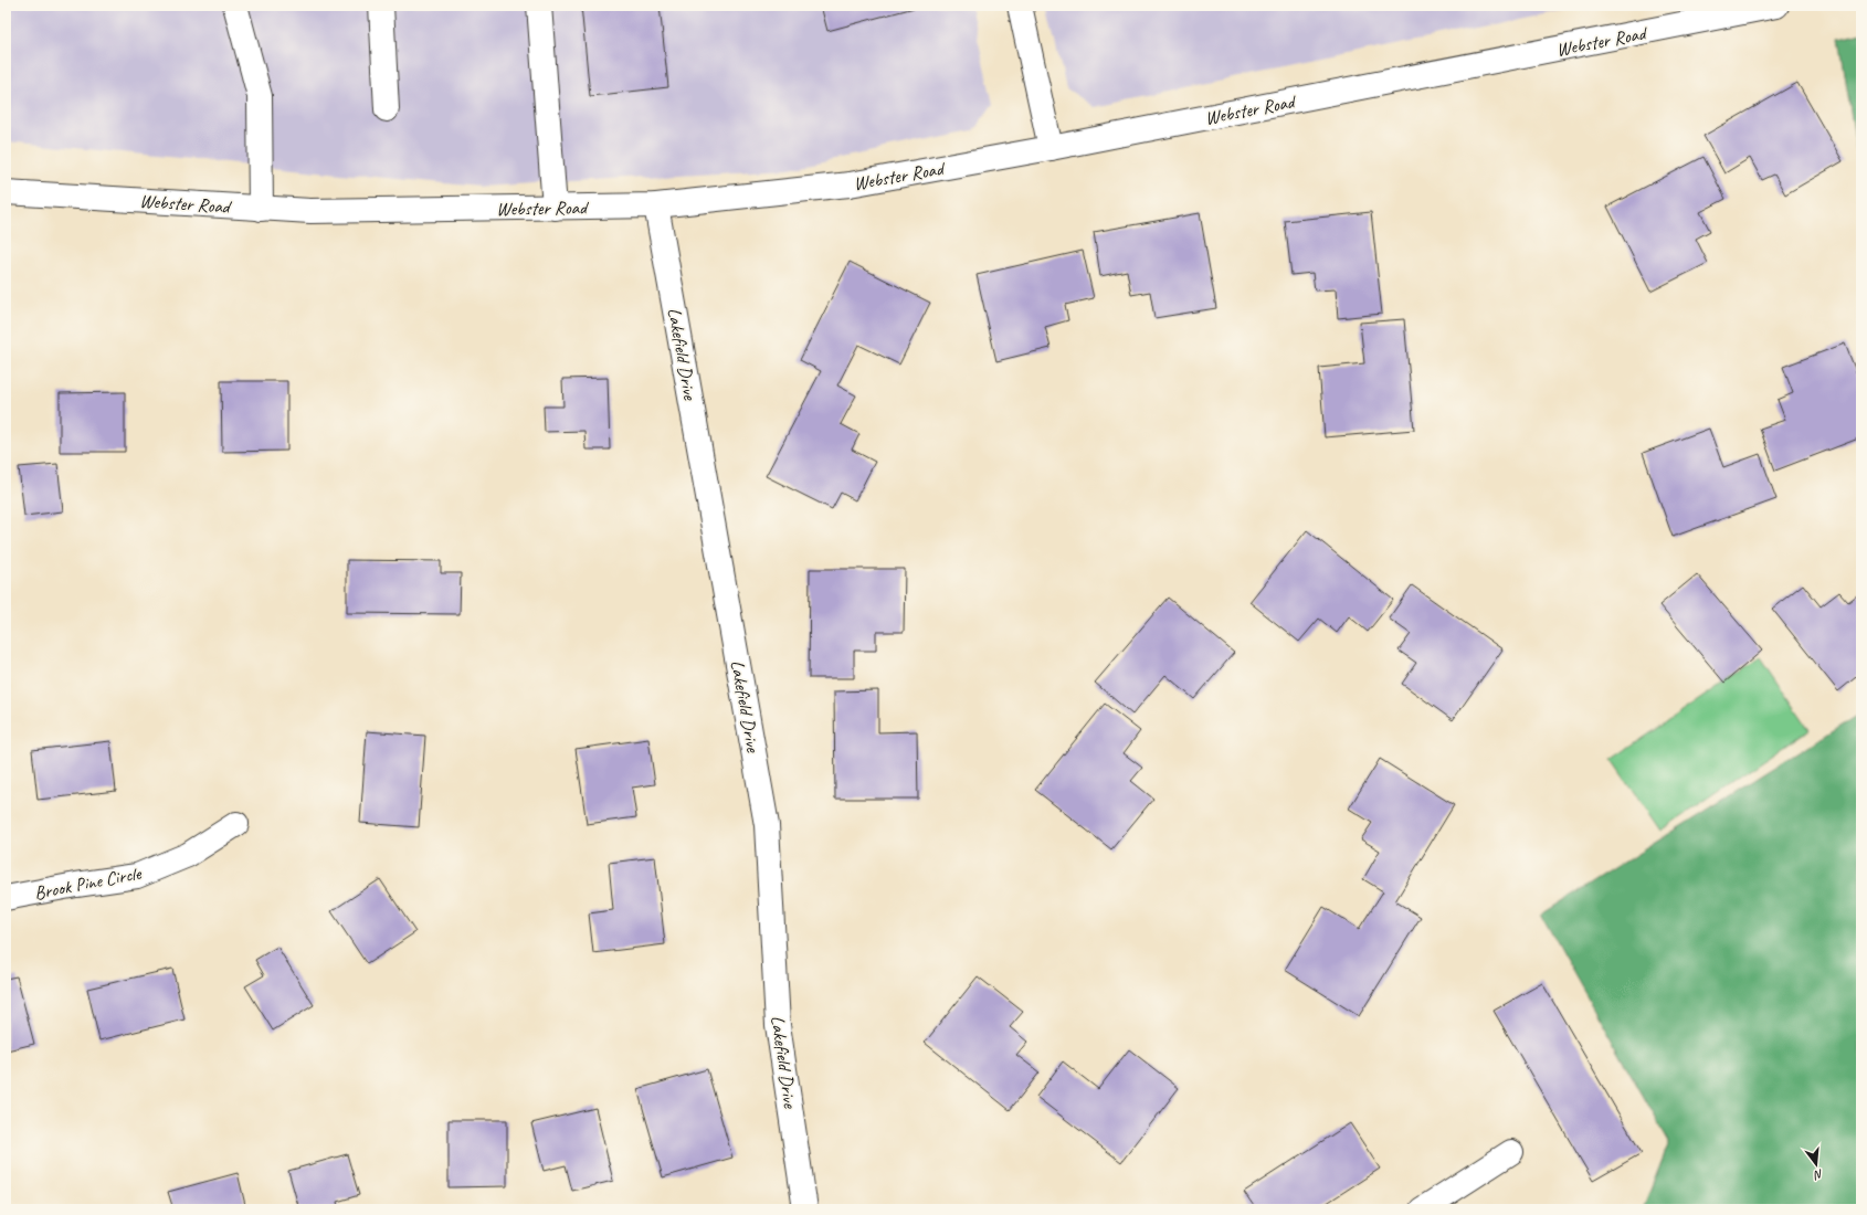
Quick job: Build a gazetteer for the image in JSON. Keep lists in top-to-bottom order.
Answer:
{
  "streets": {
    "street": ["Webster Road", "Lakefield Drive", "Brook Pine Circle"]
  },
  "crossings": [
    ["Webster Road", "Lakefield Drive"]
  ],
  "north": "bottom"
}
